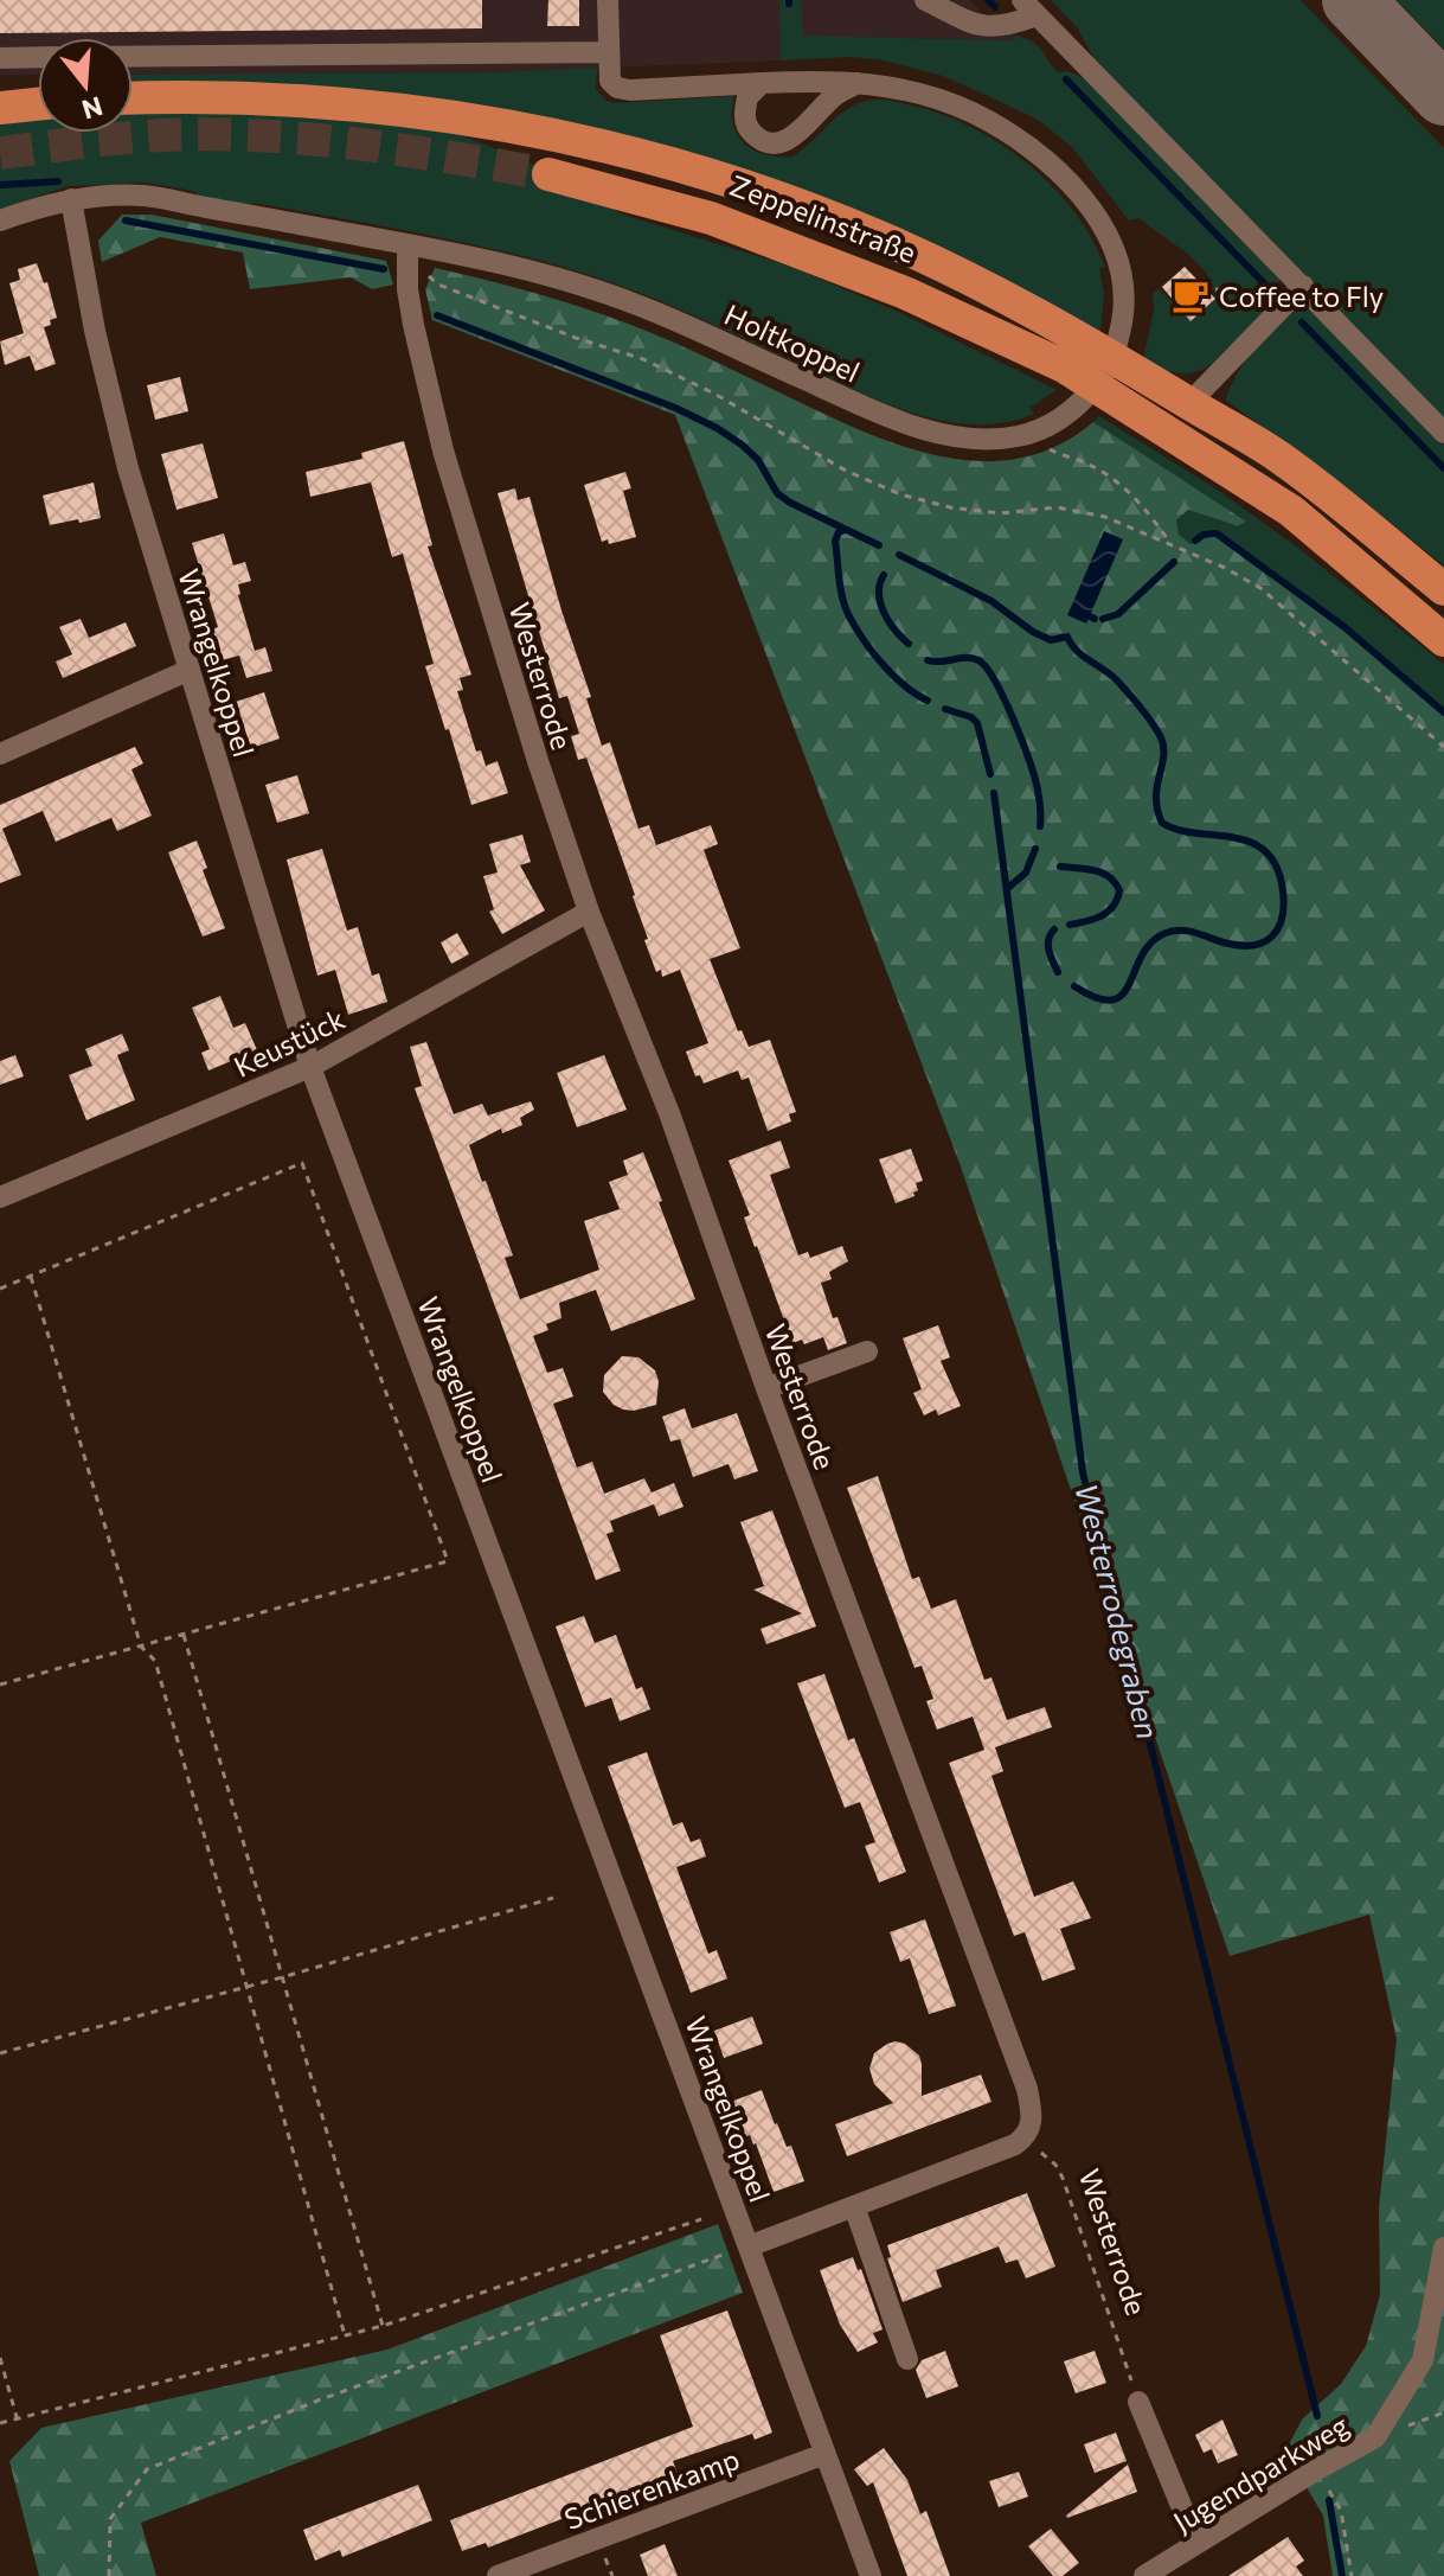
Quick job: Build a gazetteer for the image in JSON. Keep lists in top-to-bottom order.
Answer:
{
  "streets": {
    "highway": ["Zeppelinstraße"],
    "street": [
      "Holtkoppel",
      "Wrangelkoppel",
      "Westerrode",
      "Keustück",
      "Jugendparkweg",
      "Schierenkamp"
    ]
  },
  "crossings": [
    ["Holtkoppel", "Wrangelkoppel"],
    ["Holtkoppel", "Westerrode"],
    ["Wrangelkoppel", "Keustück"],
    ["Wrangelkoppel", "Schierenkamp"],
    ["Westerrode", "Keustück"]
  ],
  "water": ["Westerrodegraben"],
  "places": {
    "cafe": ["Coffee to Fly"]
  },
  "north": "bottom"
}
